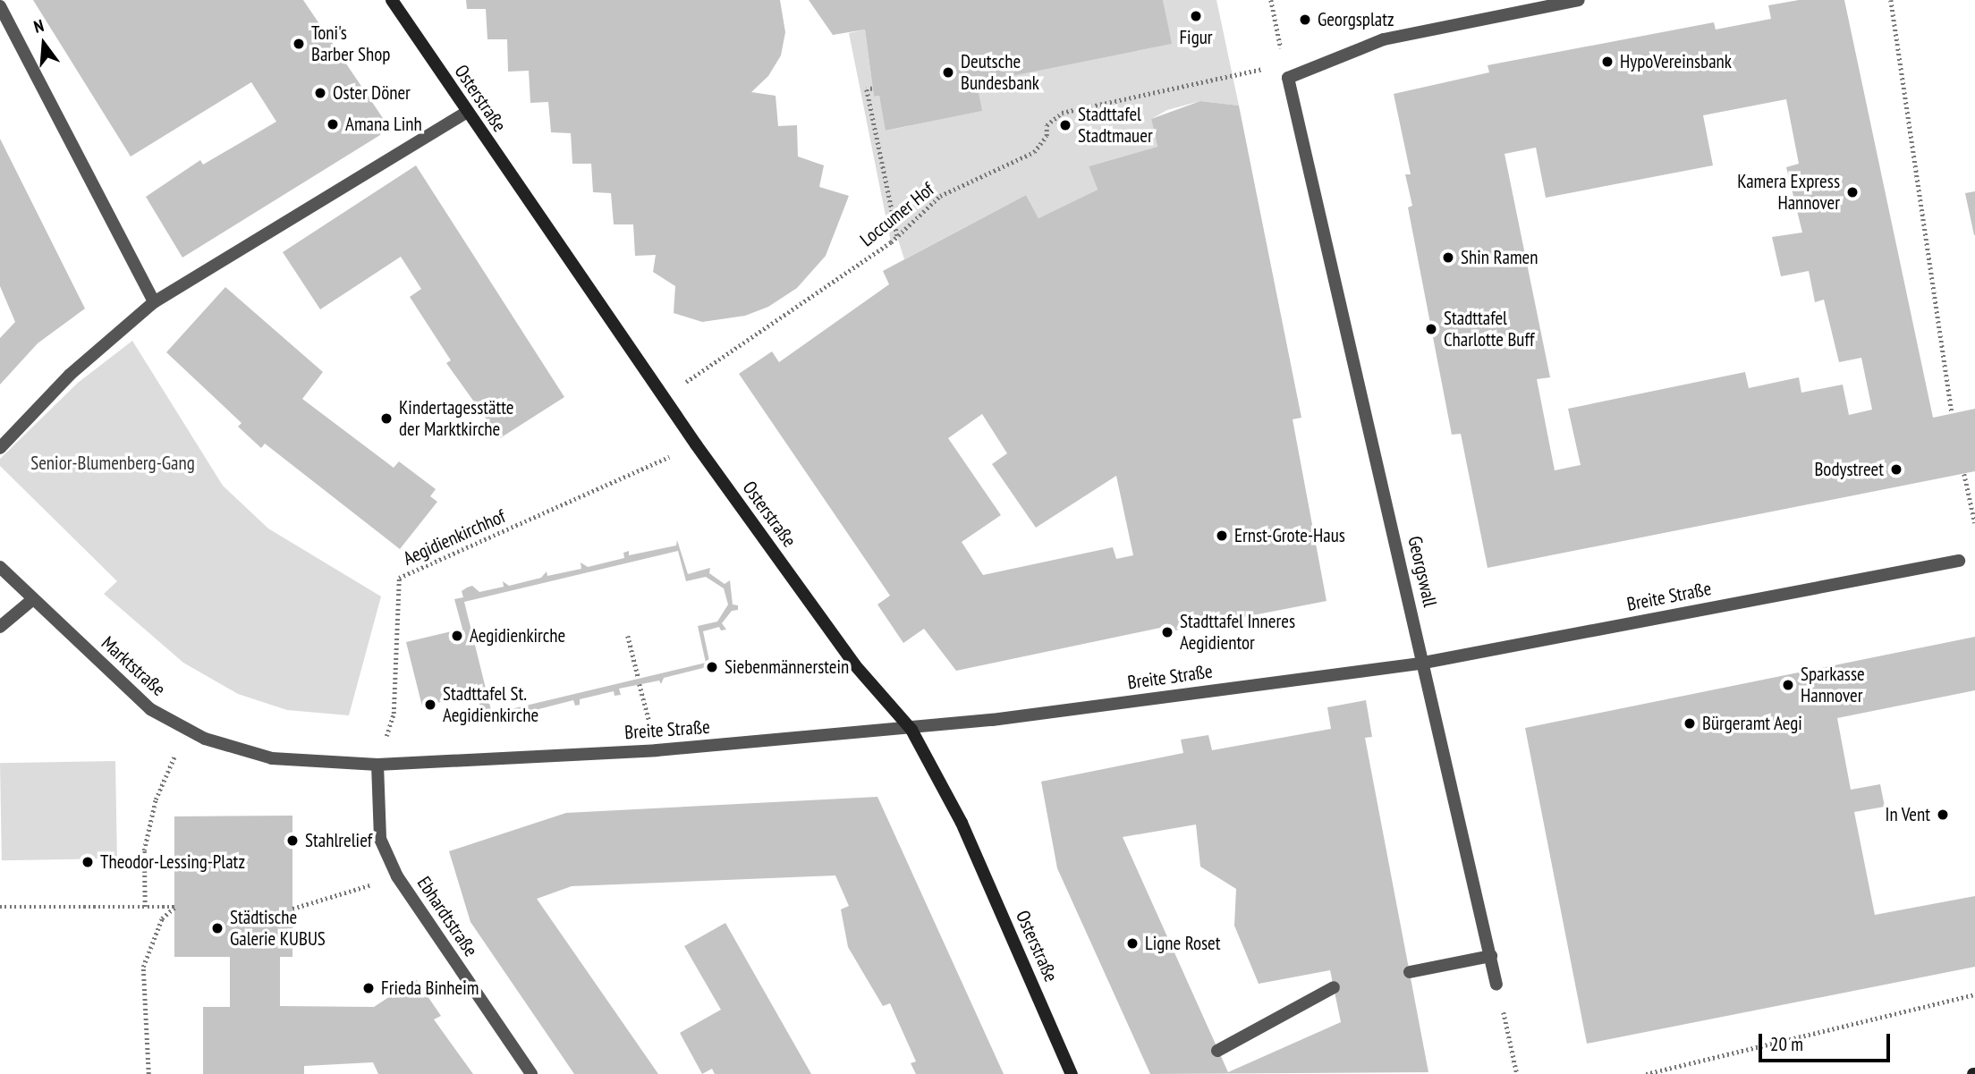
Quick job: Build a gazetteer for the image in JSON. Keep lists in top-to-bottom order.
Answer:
{
  "streets": {
    "street": [
      "Osterstraße",
      "Georgswall",
      "Breite Straße",
      "Marktstraße",
      "Ebhardtstraße"
    ],
    "path": ["Loccumer Hof", "Aegidienkirchhof"]
  },
  "crossings": [
    ["Osterstraße", "Loccumer Hof"],
    ["Osterstraße", "Aegidienkirchhof"],
    ["Osterstraße", "Breite Straße"],
    ["Aegidienkirchhof", "Breite Straße"],
    ["Aegidienkirchhof", "Marktstraße"],
    ["Aegidienkirchhof", "Ebhardtstraße"],
    ["Georgswall", "Breite Straße"],
    ["Breite Straße", "Marktstraße"],
    ["Breite Straße", "Ebhardtstraße"],
    ["Marktstraße", "Ebhardtstraße"]
  ],
  "parks": ["Senior-Blumenberg-Gang"],
  "places": [
    "Figur",
    "Georgsplatz",
    "Toni's Barber Shop",
    "HypoVereinsbank",
    "Deutsche Bundesbank",
    "Oster Döner",
    "Amana Linh",
    "Stadttafel Stadtmauer",
    "Kamera Express Hannover",
    "Shin Ramen",
    "Stadttafel Charlotte Buff",
    "Kindertagesstätte der Marktkirche",
    "Bodystreet",
    "Ernst-Grote-Haus",
    "Stadttafel Inneres Aegidientor",
    "Aegidienkirche",
    "Siebenmännerstein",
    "Sparkasse Hannover",
    "Stadttafel St. Aegidienkirche",
    "Bürgeramt Aegi",
    "In Vent",
    "Stahlrelief",
    "Theodor-Lessing-Platz",
    "Städtische Galerie KUBUS",
    "Ligne Roset",
    "Frieda Binheim"
  ],
  "scale_bar": "20 m",
  "north": "top"
}
